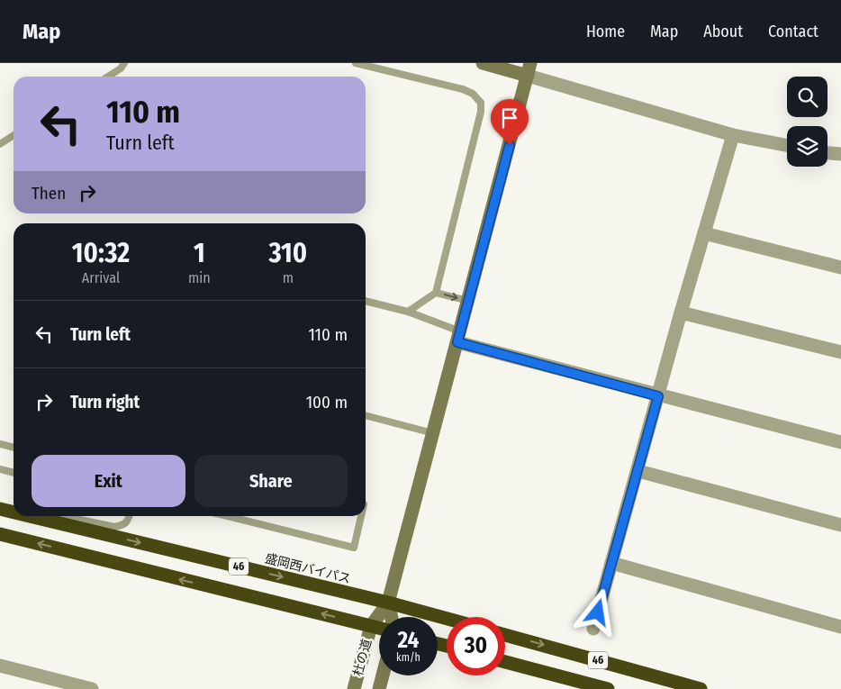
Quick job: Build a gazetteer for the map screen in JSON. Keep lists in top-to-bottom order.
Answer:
{
  "streets": {
    "highway": ["46", "盛岡西バイパス"],
    "street": ["杜の道"]
  },
  "crossings": [
    ["46", "杜の道"],
    ["盛岡西バイパス", "杜の道"]
  ],
  "page": {
    "header": "Map",
    "nav": [
      "Home",
      "Map",
      "About",
      "Contact"
    ],
    "turn": ["110 m", "Turn left"],
    "then": "Then",
    "eta": [
      "10:32",
      "Arrival",
      "1",
      "min",
      "310",
      "m"
    ],
    "list": [
      {
        "name": "Turn left",
        "value": "110 m"
      },
      {
        "name": "Turn right",
        "value": "100 m"
      }
    ],
    "buttons": ["Exit", "Share"],
    "speed": "24 km/h",
    "limit": "30"
  }
}
